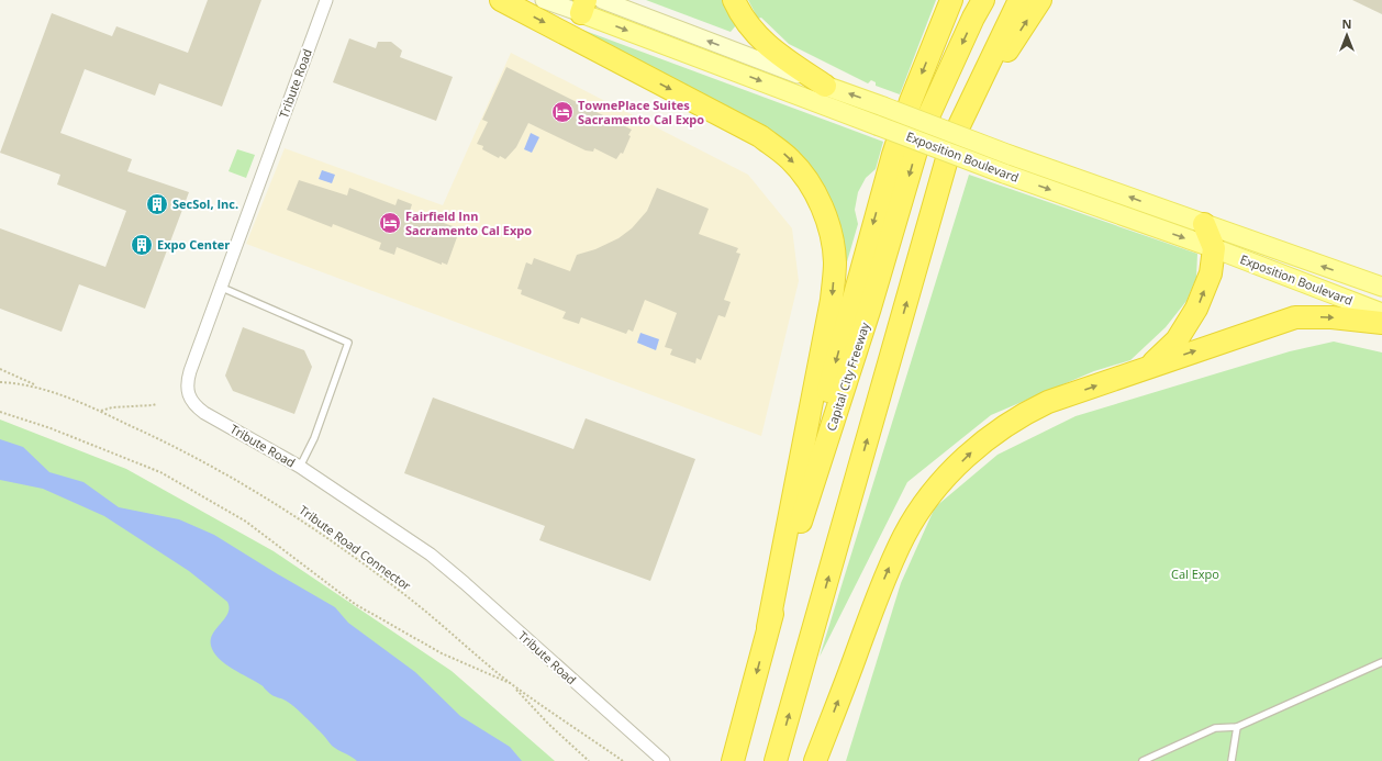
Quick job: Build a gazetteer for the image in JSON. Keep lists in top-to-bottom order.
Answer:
{
  "streets": {
    "highway": ["Capital City Freeway"],
    "main road": ["Exposition Boulevard"],
    "street": ["Tribute Road"],
    "path": ["Tribute Road Connector"]
  },
  "parks": ["Cal Expo"],
  "places": {
    "hotel": ["TownePlace Suites Sacramento Cal Expo", "Fairfield Inn Sacramento Cal Expo"],
    "building": ["SecSol, Inc.", "Expo Center"]
  },
  "north": "top"
}
